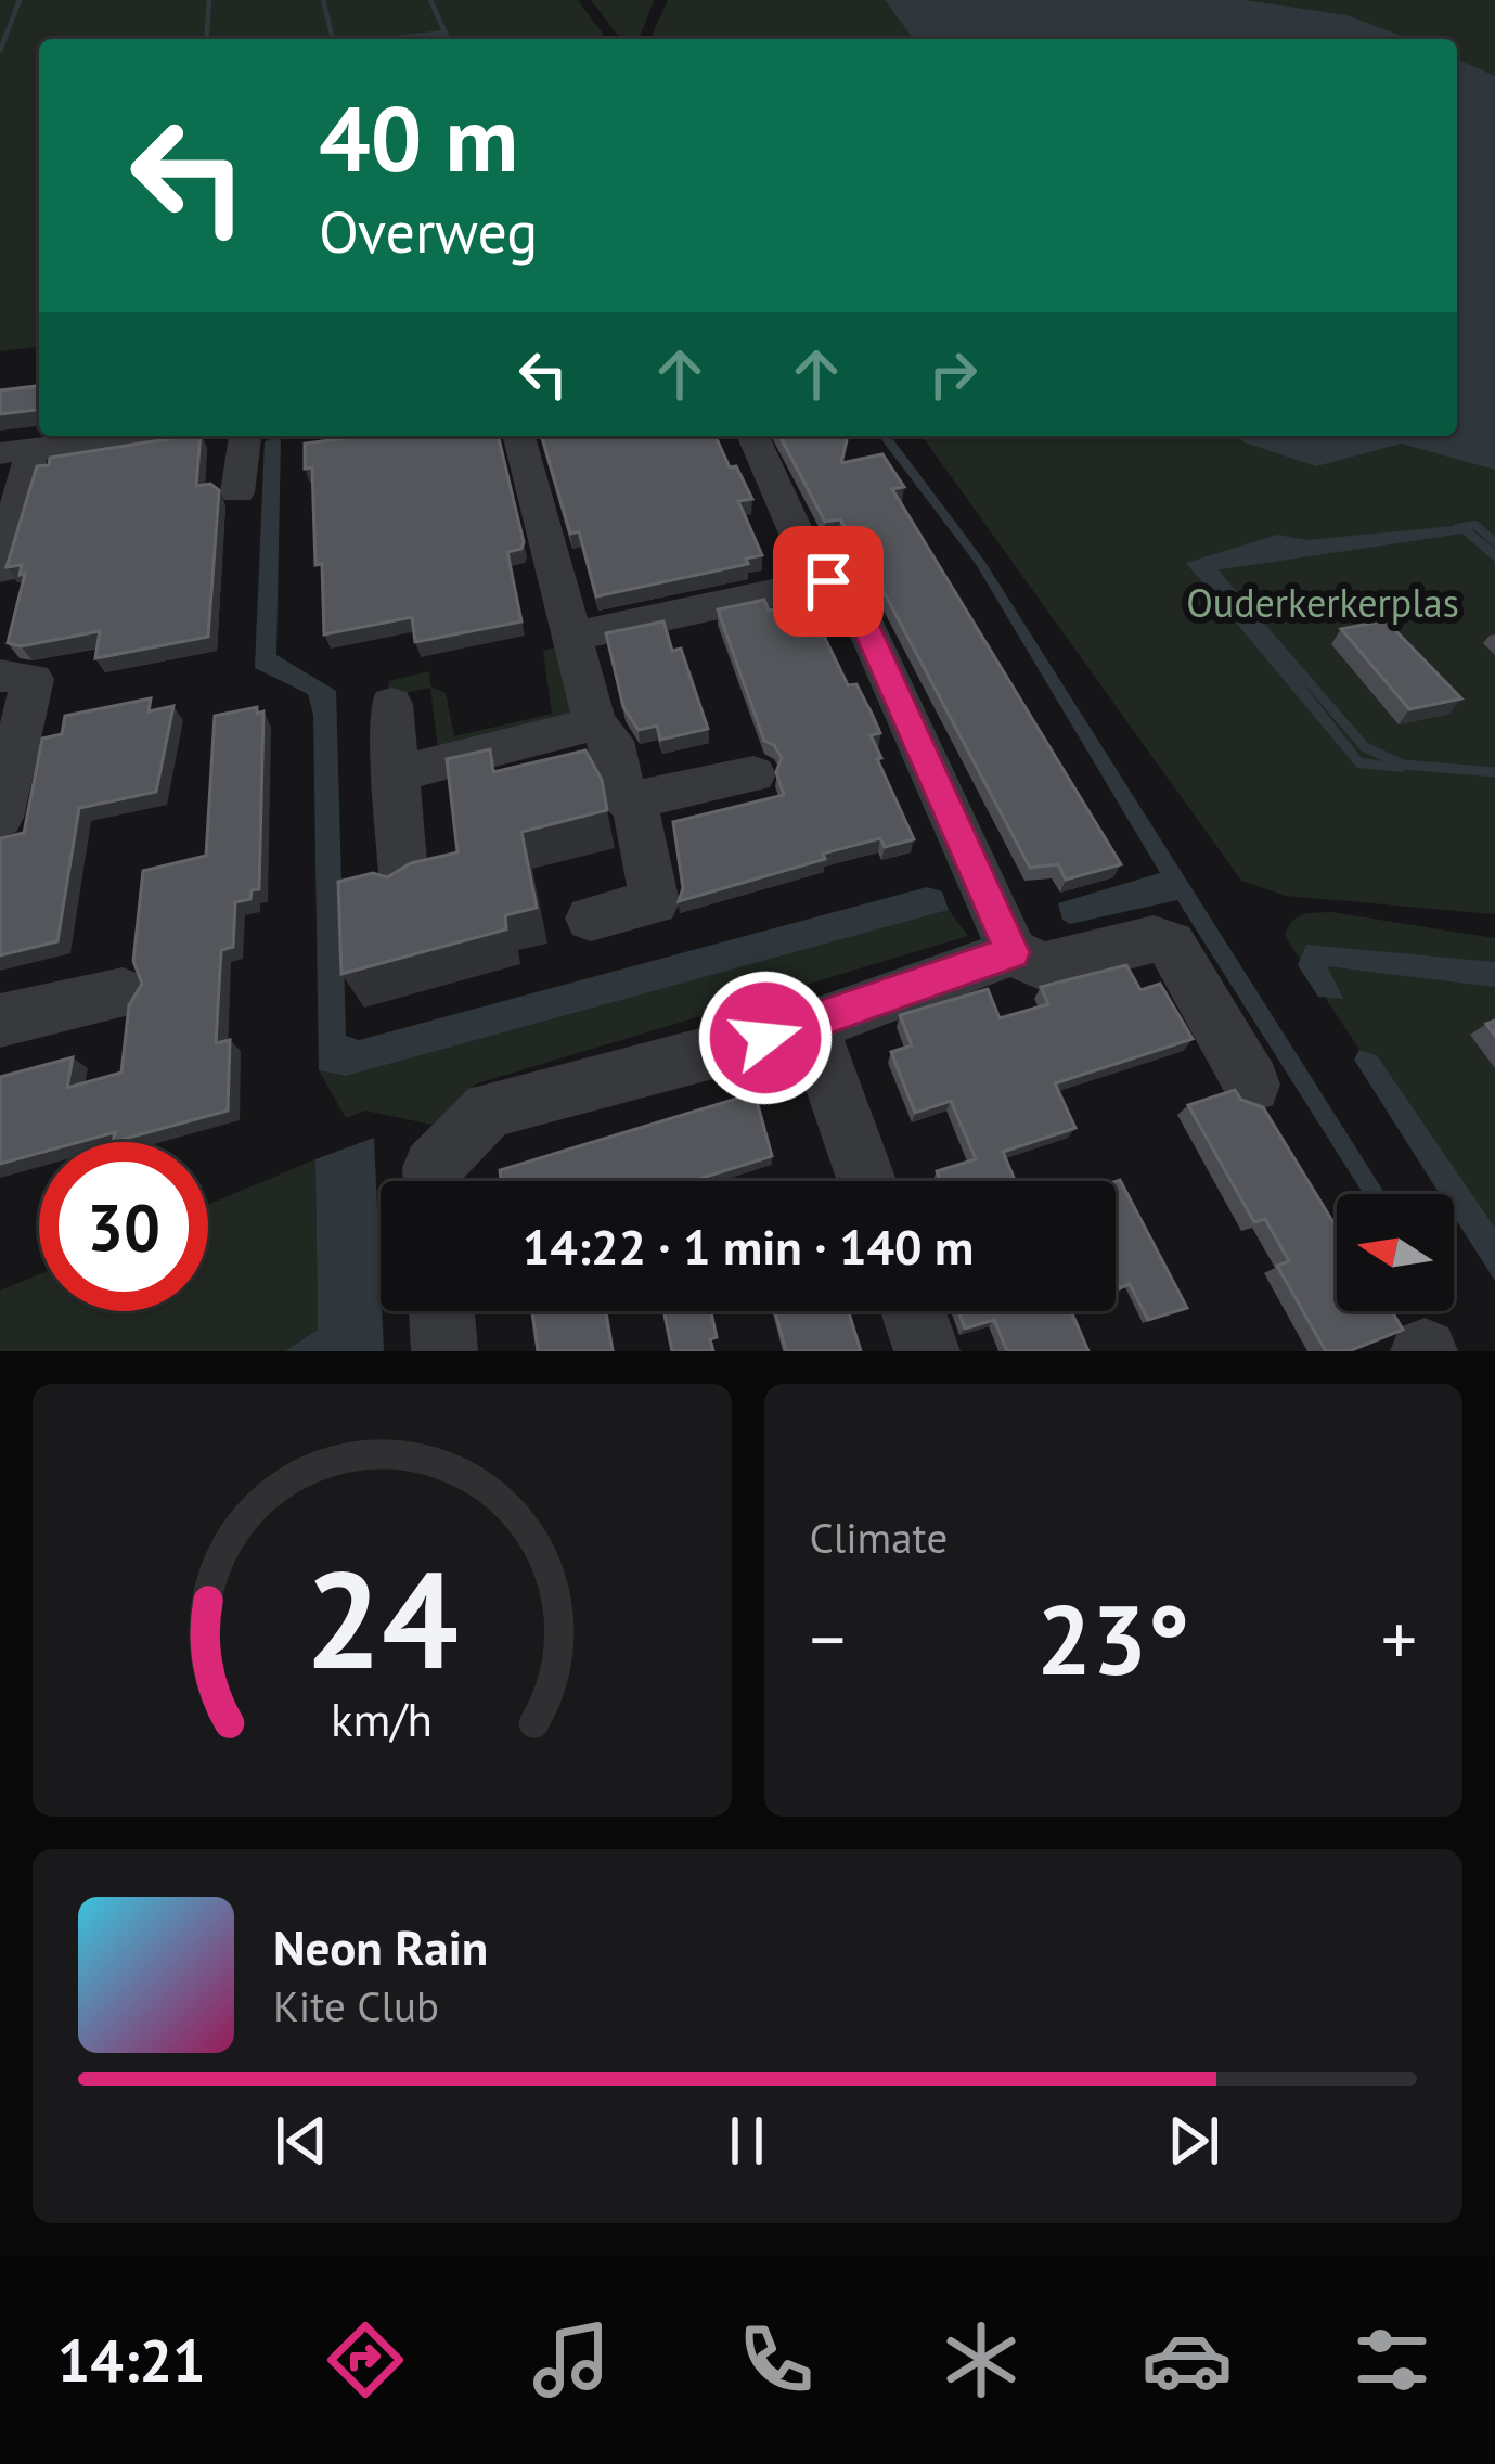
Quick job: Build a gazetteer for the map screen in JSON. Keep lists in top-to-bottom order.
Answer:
{
  "parks": ["Ouderkerkerplas"],
  "north": "left",
  "page": {
    "turn": ["40 m", "Overweg"],
    "limit": "30",
    "trip": "14:22 · 1 min · 140 m",
    "tile": "Climate",
    "heat": ["−", "23°", "+"],
    "song": ["Neon Rain", "Kite Club"],
    "tabs": "14:21",
    "gauge": ["24", "km/h"]
  }
}
